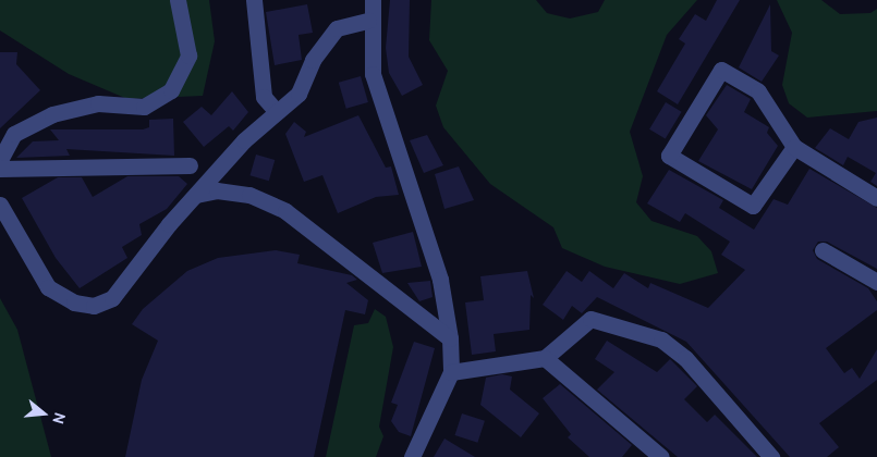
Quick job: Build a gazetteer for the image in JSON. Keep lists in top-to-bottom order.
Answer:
{
  "north": "right"
}
